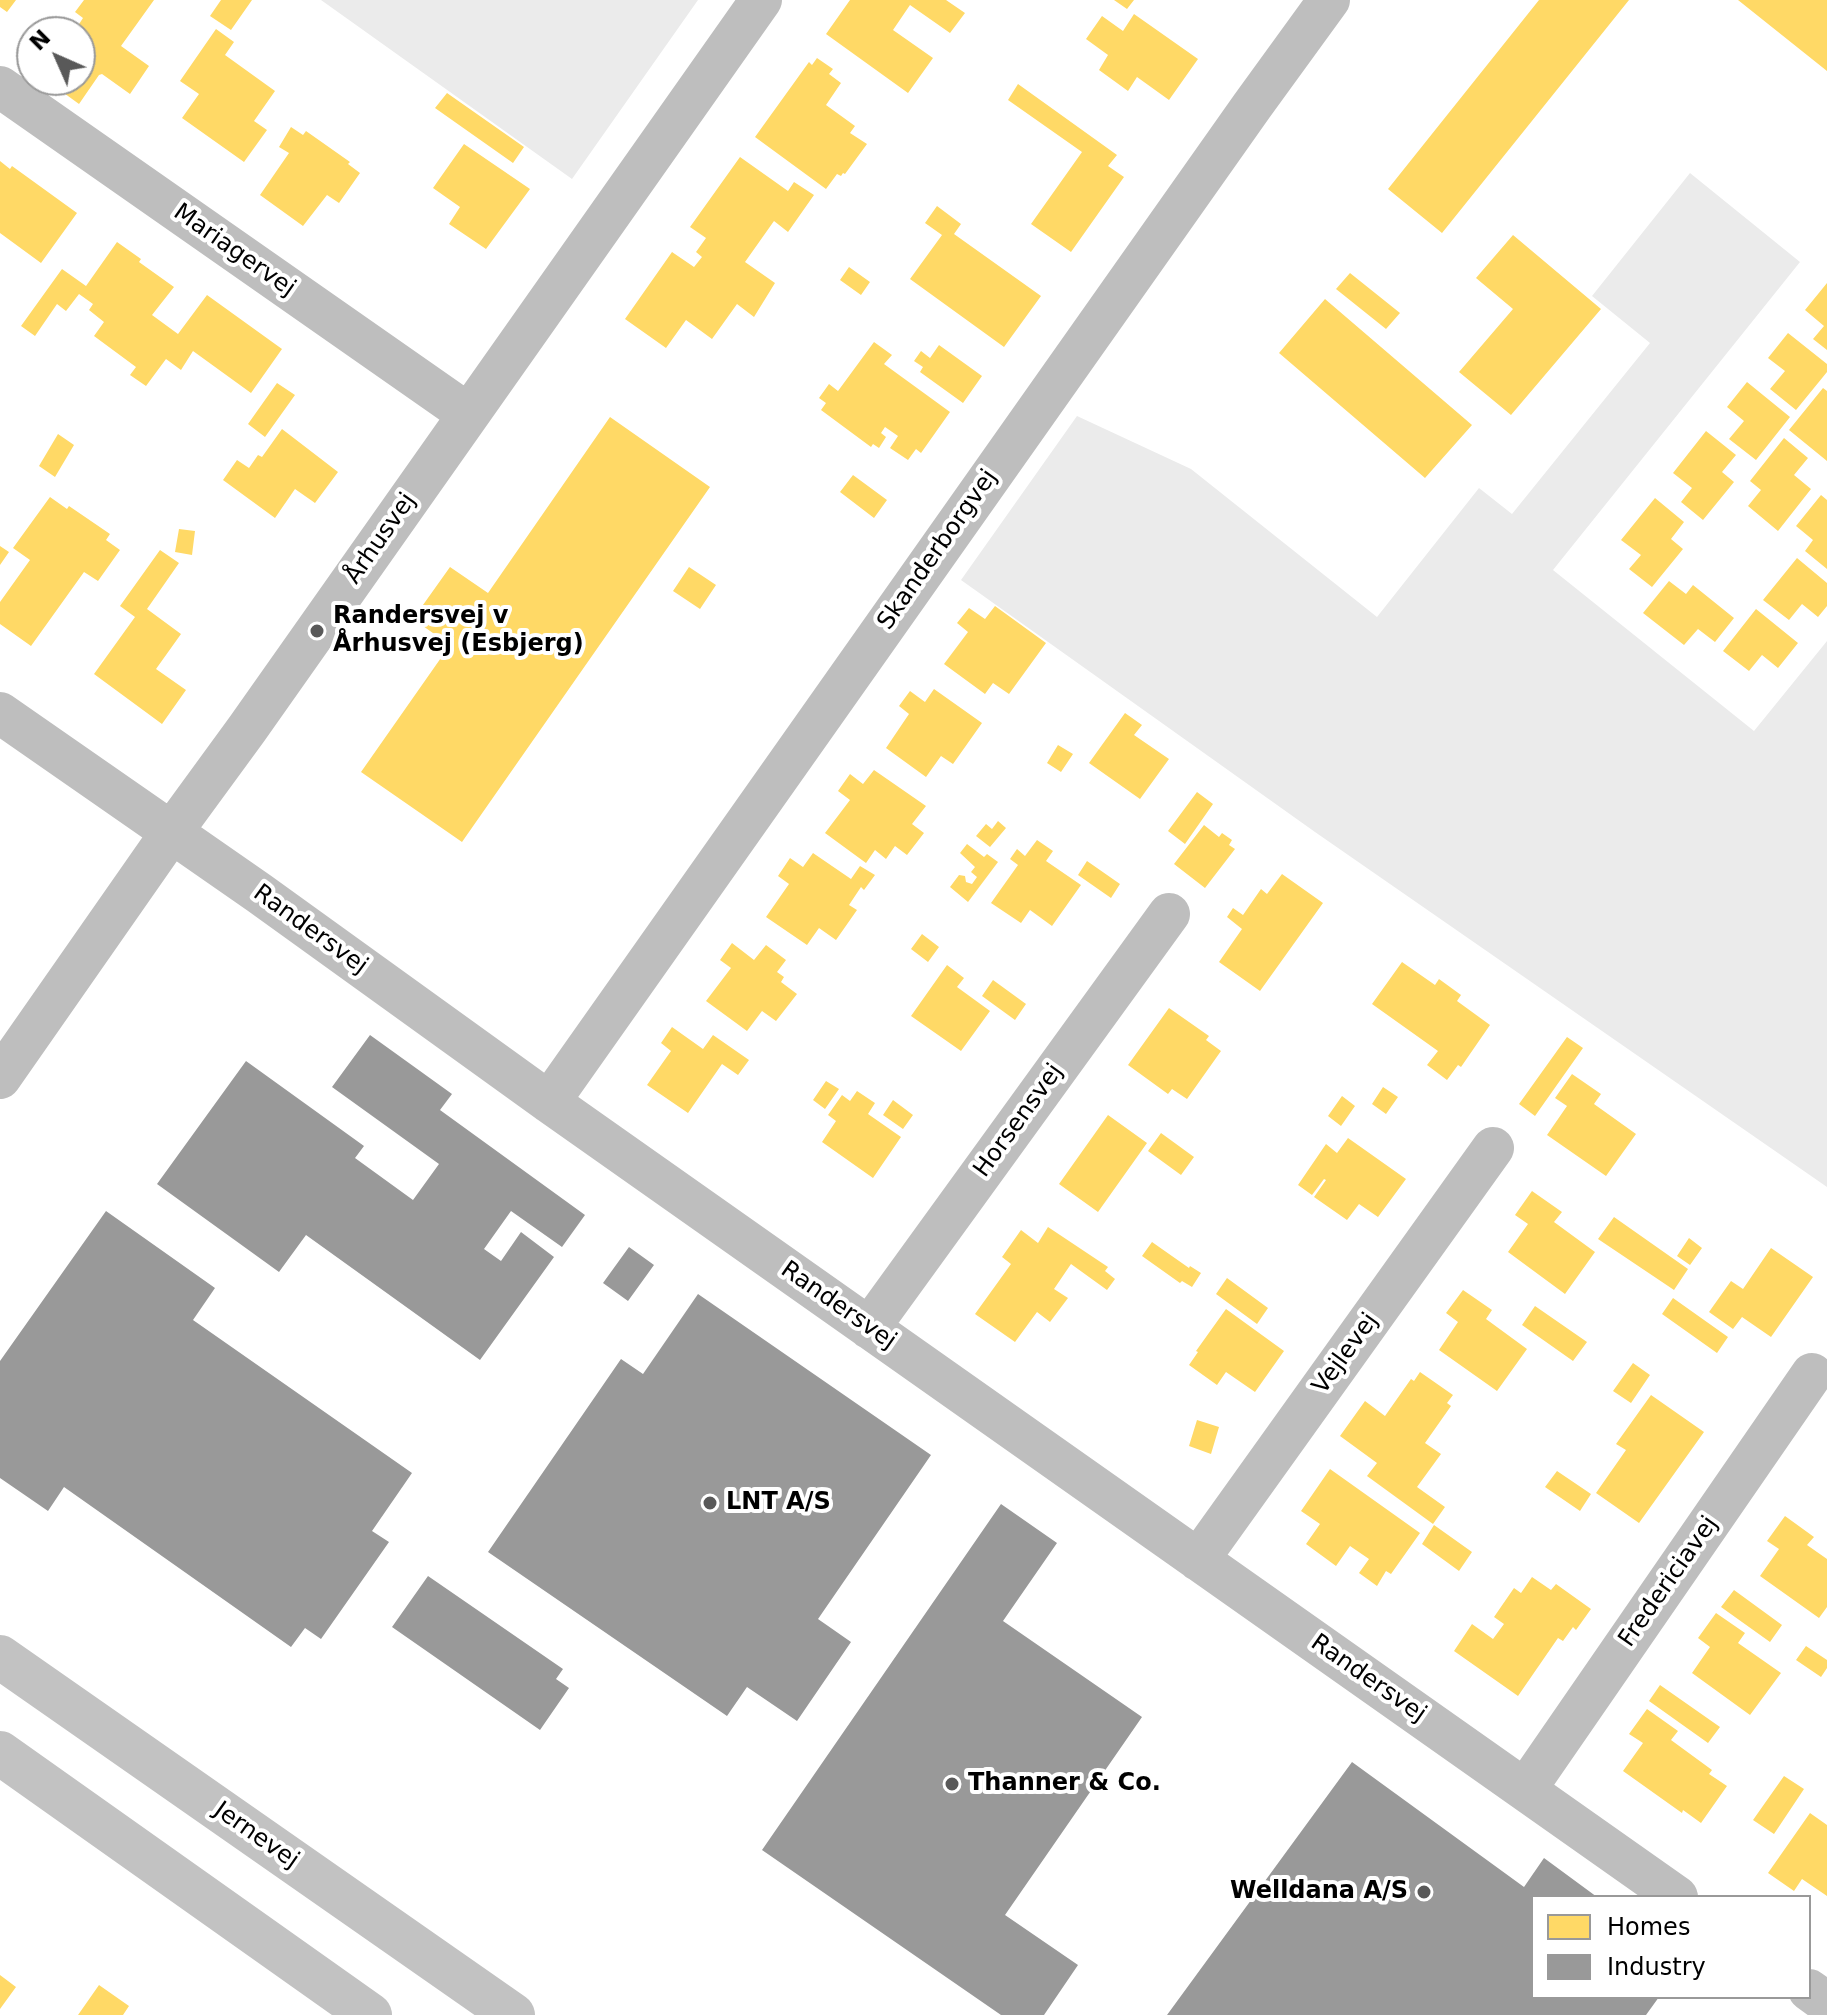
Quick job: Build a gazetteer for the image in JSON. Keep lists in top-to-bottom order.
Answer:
{
  "streets": {
    "main road": ["Jernevej"],
    "street": [
      "Mariagervej",
      "Århusvej",
      "Skanderborgvej",
      "Randersvej",
      "Horsensvej",
      "Vejlevej",
      "Fredericiavej"
    ]
  },
  "crossings": [
    ["Mariagervej", "Århusvej"],
    ["Århusvej", "Randersvej"],
    ["Skanderborgvej", "Randersvej"],
    ["Randersvej", "Horsensvej"],
    ["Randersvej", "Vejlevej"],
    ["Randersvej", "Fredericiavej"]
  ],
  "places": [
    "Randersvej v Århusvej (Esbjerg)",
    "LNT A/S",
    "Thanner & Co.",
    "Welldana A/S"
  ],
  "legend": ["Homes", "Industry"],
  "north": "top left"
}
